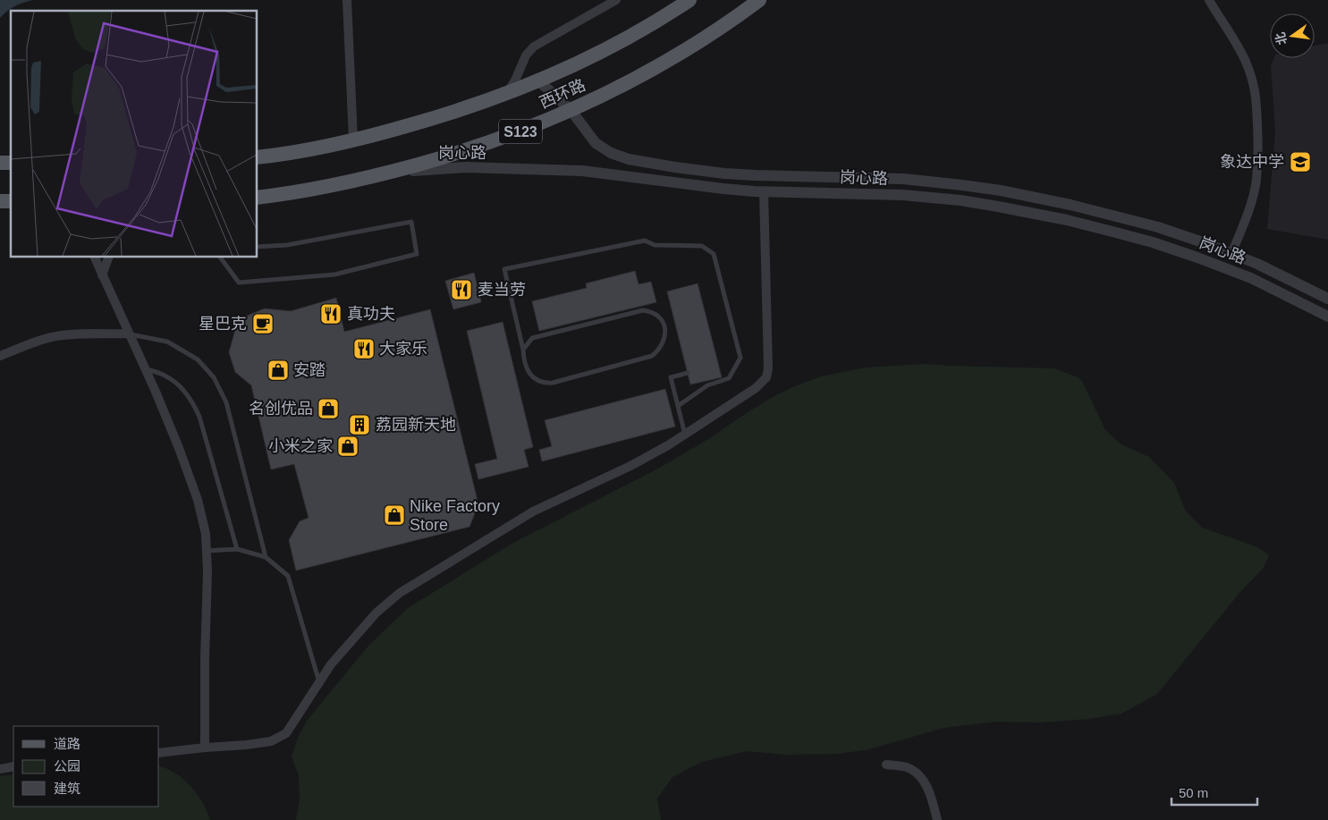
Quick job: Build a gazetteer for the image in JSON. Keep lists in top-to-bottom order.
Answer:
{
  "streets": {
    "main road": ["西环路", "S123"],
    "street": ["岗心路"]
  },
  "crossings": [
    ["西环路", "岗心路"]
  ],
  "places": {
    "school or university": ["象达中学"],
    "restaurant": ["麦当劳", "真功夫", "大家乐"],
    "cafe": ["星巴克"],
    "shop": [
      "安踏",
      "名创优品",
      "小米之家",
      "Nike Factory Store"
    ],
    "building": ["荔园新天地"]
  },
  "legend": ["道路", "公园", "建筑"],
  "scale_bar": "50 m",
  "north": "left"
}
